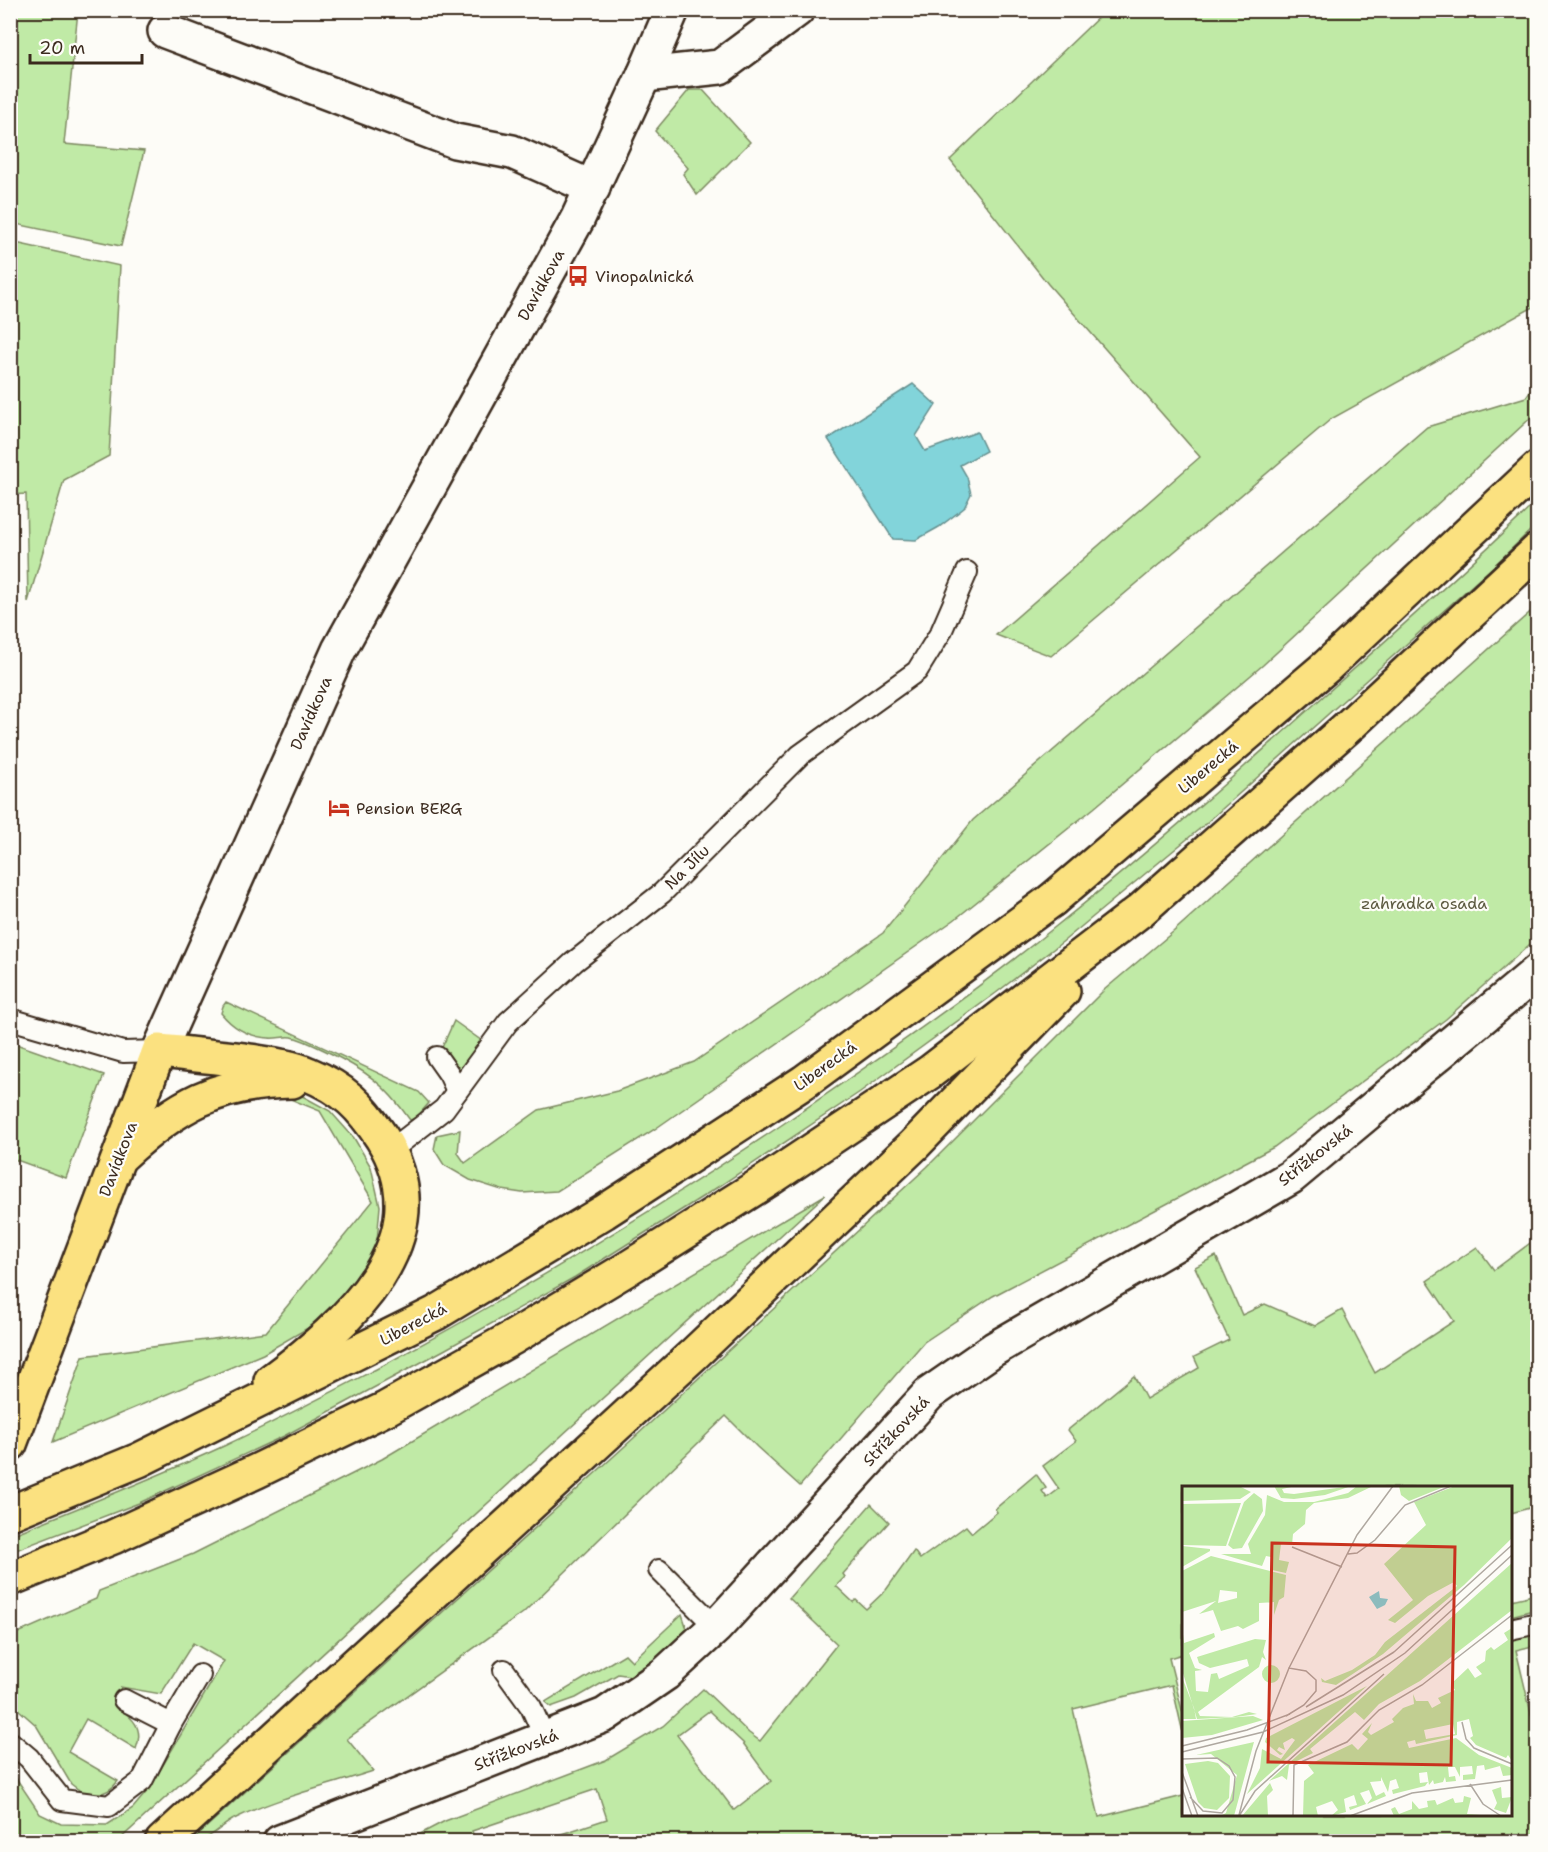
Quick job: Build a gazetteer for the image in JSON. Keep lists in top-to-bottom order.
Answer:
{
  "streets": {
    "main road": ["Davídkova", "Liberecká"],
    "street": ["Střížkovská"],
    "lane": ["Na Jílu"]
  },
  "parks": ["zahradka osada"],
  "places": {
    "bus stop": ["Vinopalnická"],
    "hotel": ["Pension BERG"]
  },
  "scale_bar": "20 m"
}
